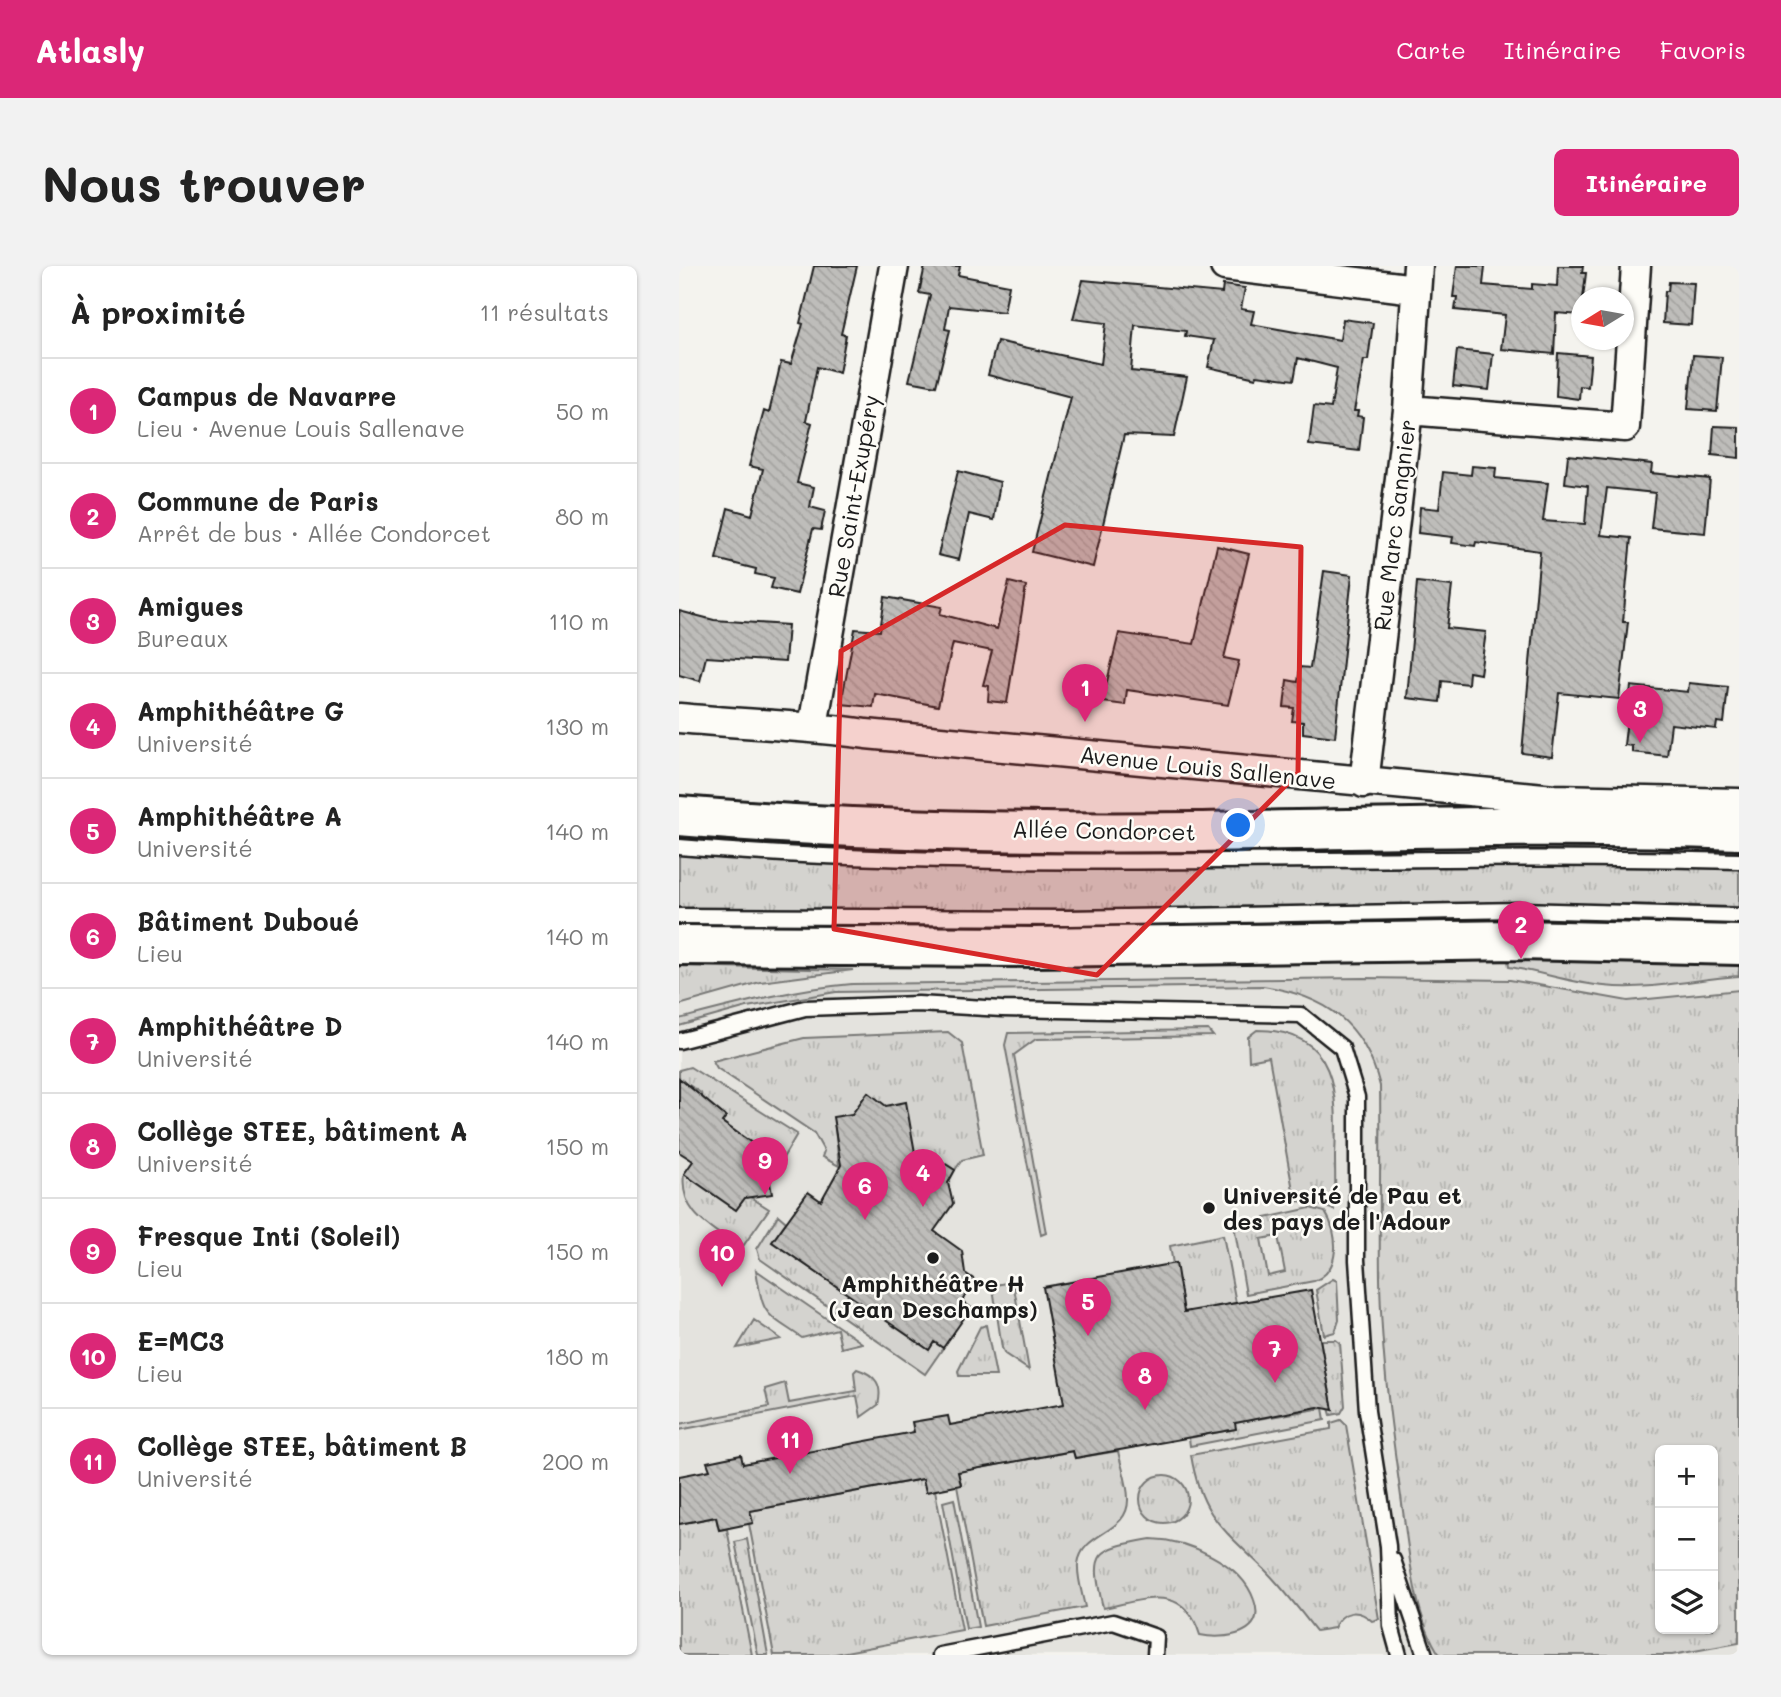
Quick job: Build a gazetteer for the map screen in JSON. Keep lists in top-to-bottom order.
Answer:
{
  "streets": {
    "main road": ["Allée Condorcet"],
    "street": ["Rue Saint-Exupéry", "Rue Marc Sangnier", "Avenue Louis Sallenave"]
  },
  "crossings": [
    ["Rue Saint-Exupéry", "Avenue Louis Sallenave"],
    ["Rue Marc Sangnier", "Avenue Louis Sallenave"]
  ],
  "places": ["Université de Pau et des pays de l'Adour", "Amphithéâtre H (Jean Deschamps)"],
  "north": "left",
  "page": {
    "header": "Atlasly",
    "nav": ["Carte", "Itinéraire", "Favoris"],
    "buttons": "Itinéraire",
    "title": "Nous trouver",
    "heading": ["À proximité", "11 résultats"],
    "list": [
      {
        "mark": "1",
        "name": "Campus de Navarre",
        "note": "Lieu · Avenue Louis Sallenave",
        "value": "50 m"
      },
      {
        "mark": "2",
        "name": "Commune de Paris",
        "note": "Arrêt de bus · Allée Condorcet",
        "value": "80 m"
      },
      {
        "mark": "3",
        "name": "Amigues",
        "note": "Bureaux",
        "value": "110 m"
      },
      {
        "mark": "4",
        "name": "Amphithéâtre G",
        "note": "Université",
        "value": "130 m"
      },
      {
        "mark": "5",
        "name": "Amphithéâtre A",
        "note": "Université",
        "value": "140 m"
      },
      {
        "mark": "6",
        "name": "Bâtiment Duboué",
        "note": "Lieu",
        "value": "140 m"
      },
      {
        "mark": "7",
        "name": "Amphithéâtre D",
        "note": "Université",
        "value": "140 m"
      },
      {
        "mark": "8",
        "name": "Collège STEE, bâtiment A",
        "note": "Université",
        "value": "150 m"
      },
      {
        "mark": "9",
        "name": "Fresque Inti (Soleil)",
        "note": "Lieu",
        "value": "150 m"
      },
      {
        "mark": "10",
        "name": "E=MC3",
        "note": "Lieu",
        "value": "180 m"
      },
      {
        "mark": "11",
        "name": "Collège STEE, bâtiment B",
        "note": "Université",
        "value": "200 m"
      }
    ],
    "pins": [
      "1",
      "3",
      "2",
      "9",
      "4",
      "6",
      "10",
      "5",
      "7",
      "8",
      "11"
    ],
    "map_buttons": ["+", "−"]
  }
}
